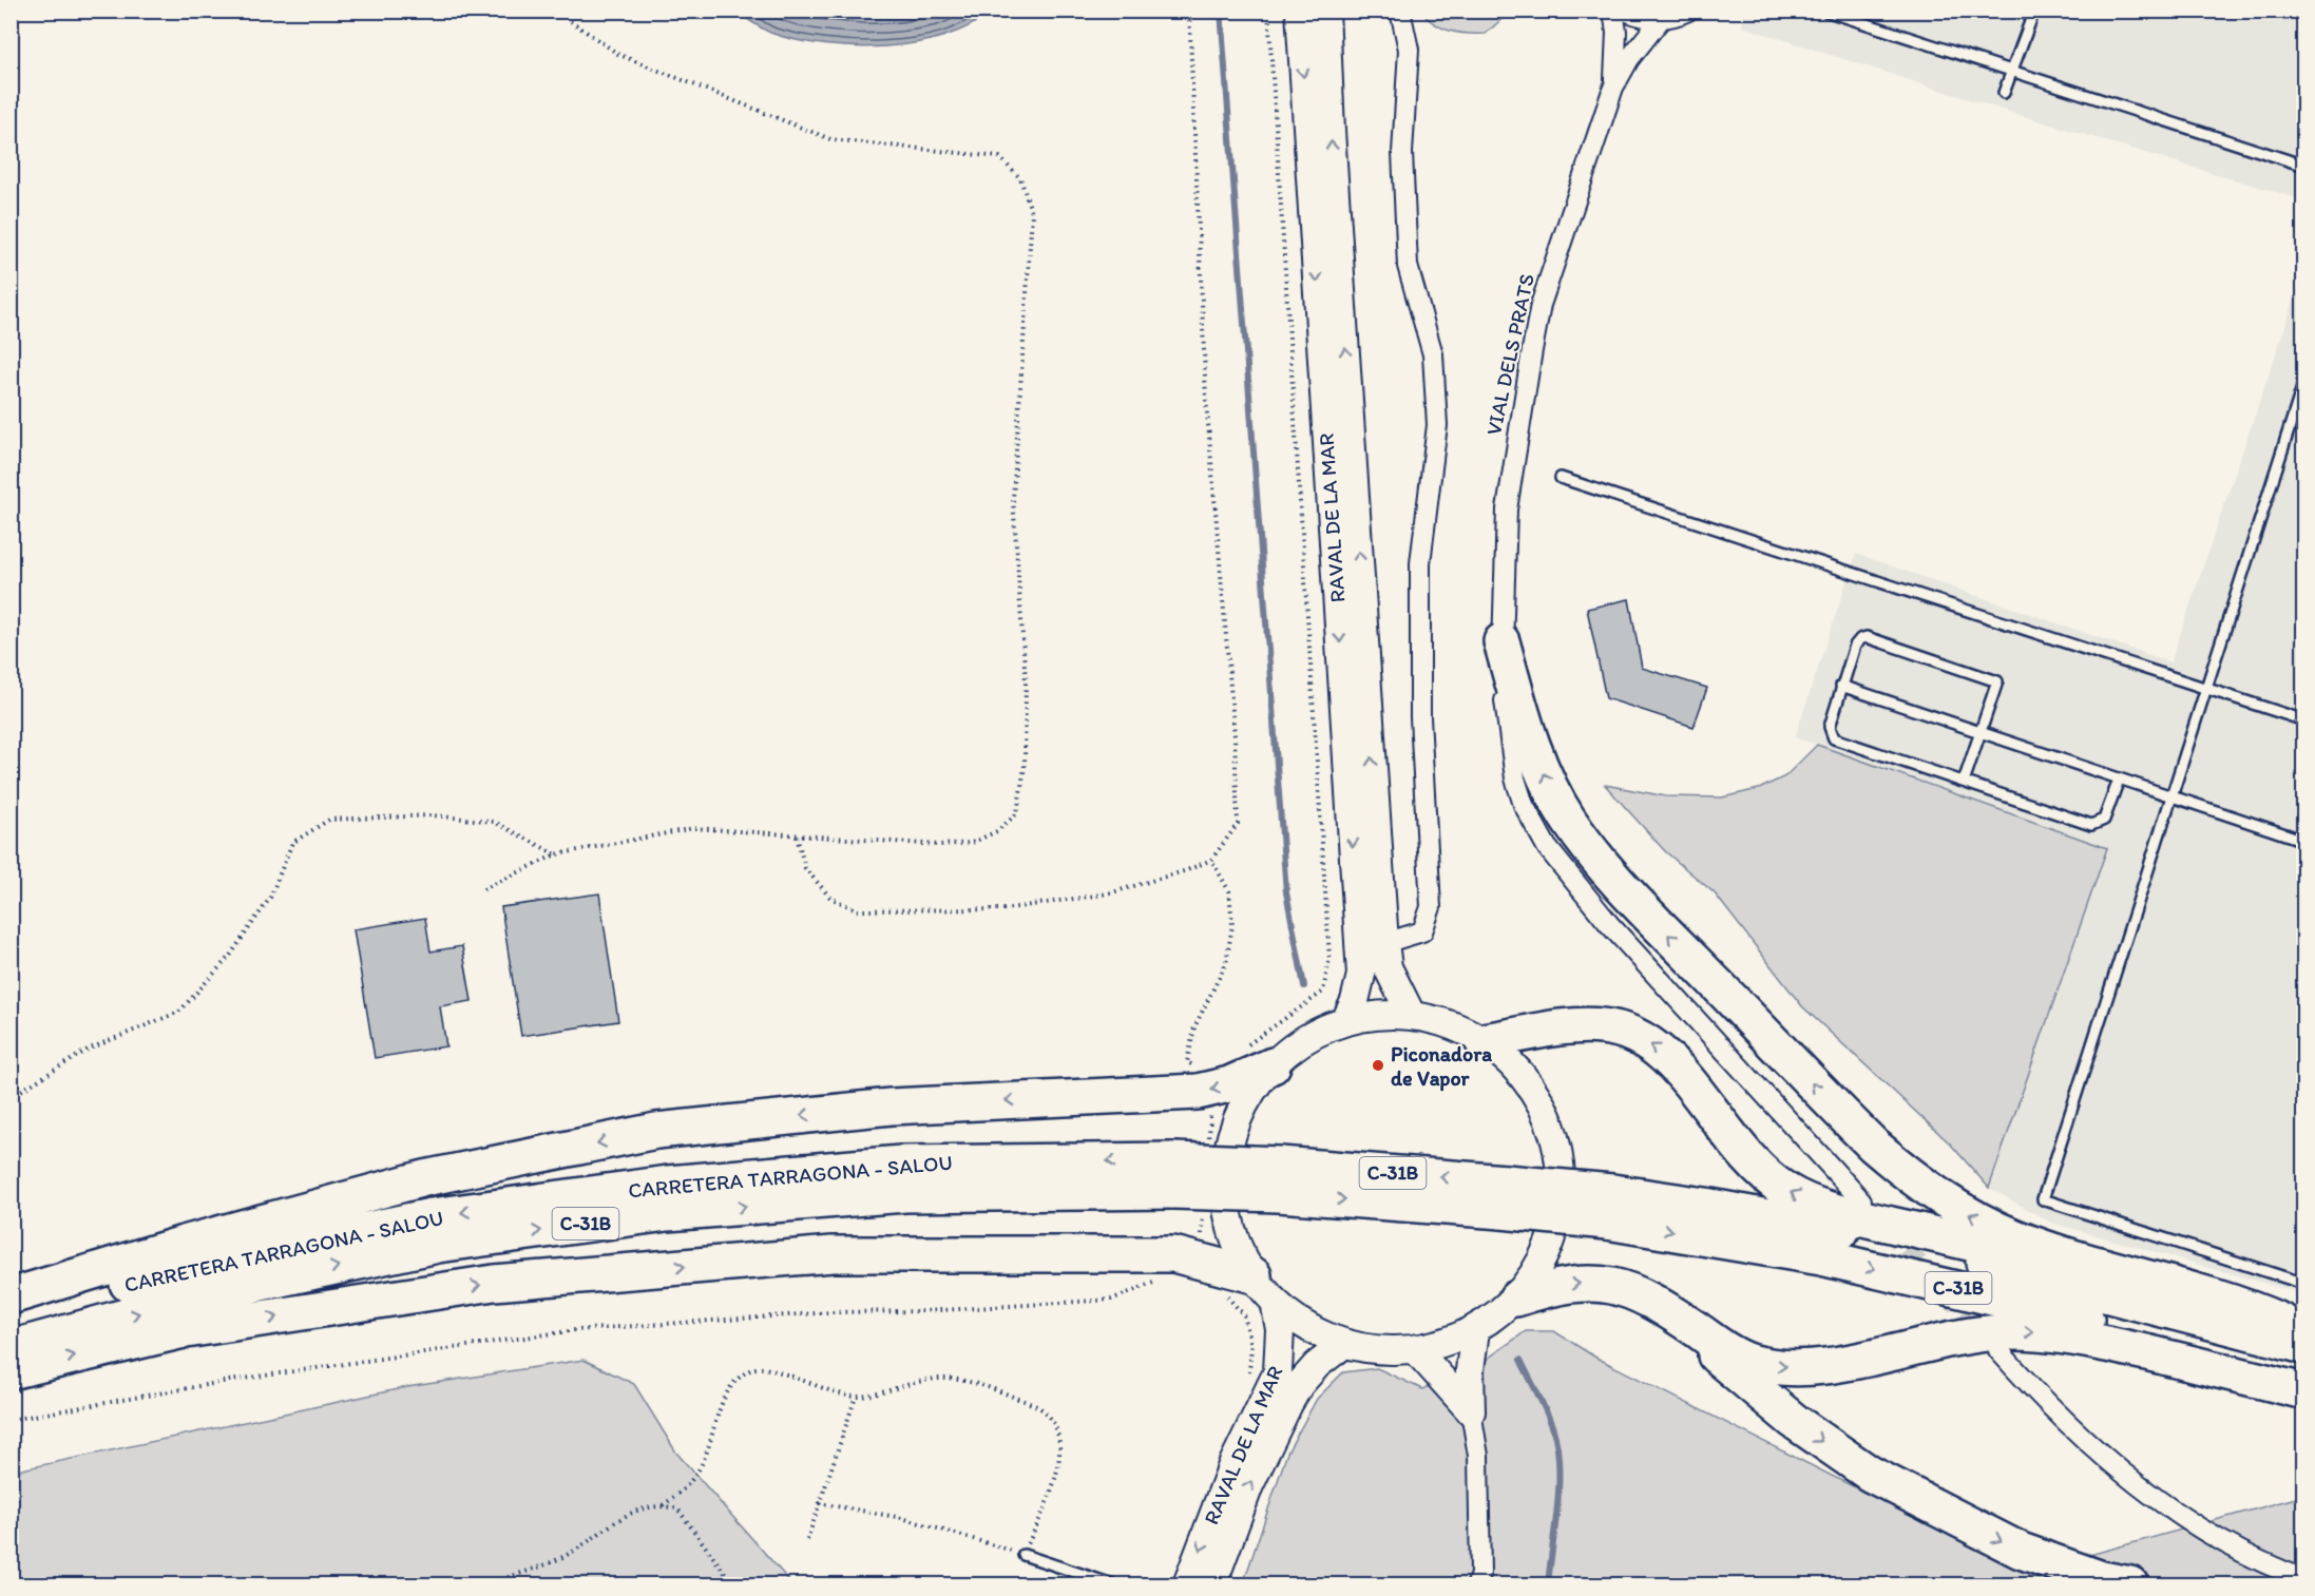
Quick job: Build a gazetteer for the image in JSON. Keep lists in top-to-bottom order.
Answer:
{
  "streets": {
    "highway": ["C-31B", "CARRETERA TARRAGONA - SALOU"],
    "street": ["VIAL DELS PRATS", "RAVAL DE LA MAR"]
  },
  "crossings": [
    ["C-31B", "CARRETERA TARRAGONA - SALOU"]
  ],
  "places": ["Piconadora de Vapor"]
}
